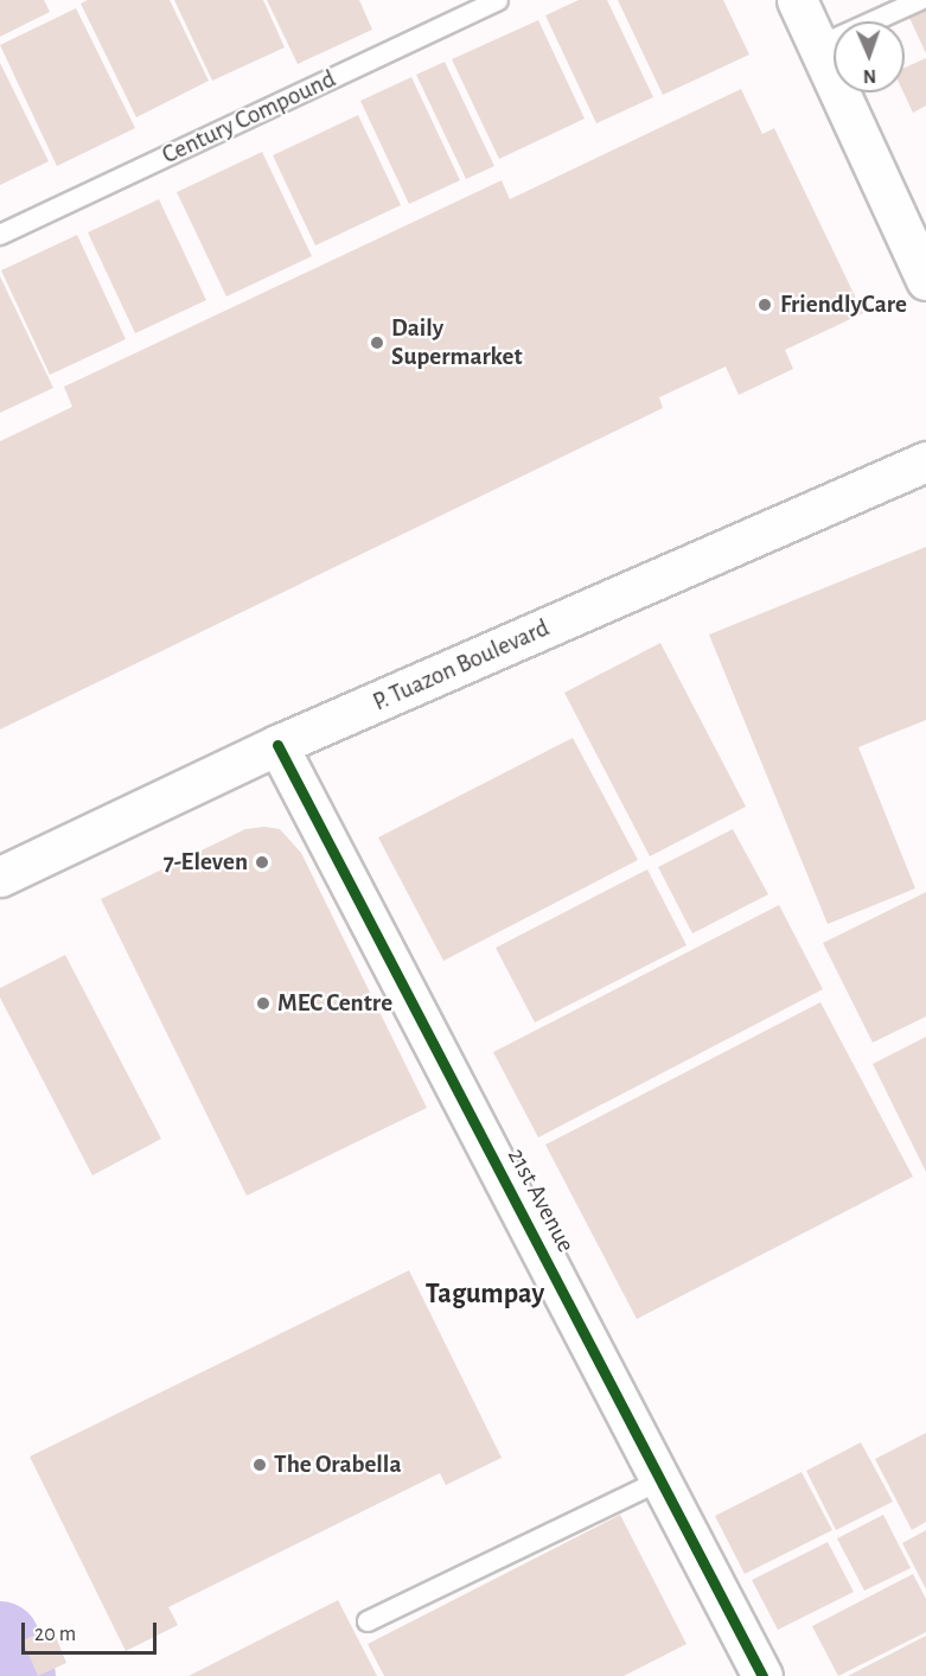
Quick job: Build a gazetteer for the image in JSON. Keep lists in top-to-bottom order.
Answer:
{
  "streets": {
    "main road": ["P. Tuazon Boulevard", "21st Avenue"],
    "lane": ["Century Compound"]
  },
  "crossings": [
    ["P. Tuazon Boulevard", "21st Avenue"]
  ],
  "districts": ["Tagumpay"],
  "places": [
    "FriendlyCare",
    "Daily Supermarket",
    "7-Eleven",
    "MEC Centre",
    "The Orabella"
  ],
  "scale_bar": "20 m",
  "north": "bottom"
}
